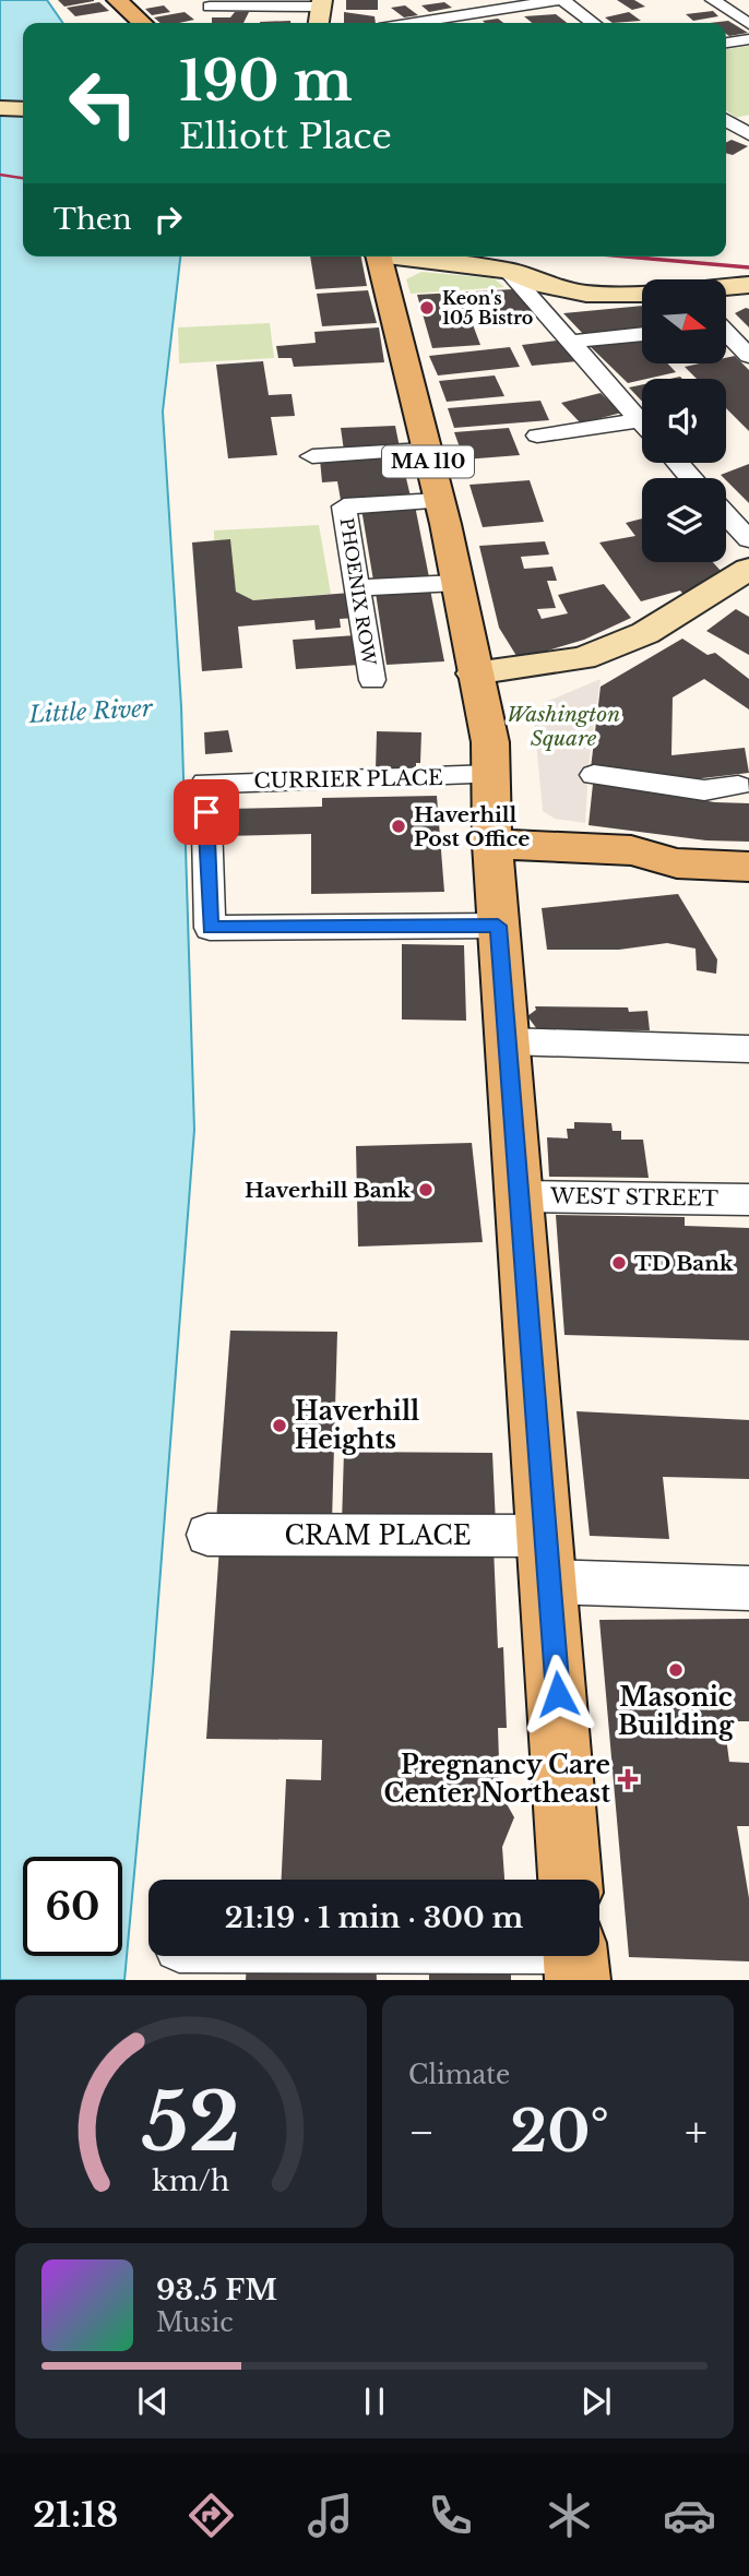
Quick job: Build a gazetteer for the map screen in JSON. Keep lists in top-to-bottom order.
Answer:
{
  "streets": {
    "main road": ["MA 110"],
    "street": [
      "PHOENIX ROW",
      "CURRIER PLACE",
      "WEST STREET",
      "CRAM PLACE"
    ]
  },
  "crossings": [
    ["MA 110", "PHOENIX ROW"],
    ["MA 110", "CURRIER PLACE"]
  ],
  "water": ["Little River"],
  "parks": ["Washington Square"],
  "places": {
    "other": [
      "Keon's 105 Bistro",
      "Haverhill Post Office",
      "Haverhill Bank",
      "TD Bank",
      "Haverhill Heights",
      "Masonic Building"
    ],
    "health": ["Pregnancy Care Center Northeast"]
  },
  "north": "right",
  "page": {
    "turn": ["190 m", "Elliott Place"],
    "then": "Then",
    "limit": "60",
    "trip": "21:19 · 1 min · 300 m",
    "tile": "Climate",
    "heat": ["−", "20°", "+"],
    "song": ["93.5 FM", "Music"],
    "tabs": "21:18",
    "gauge": ["52", "km/h"]
  }
}
